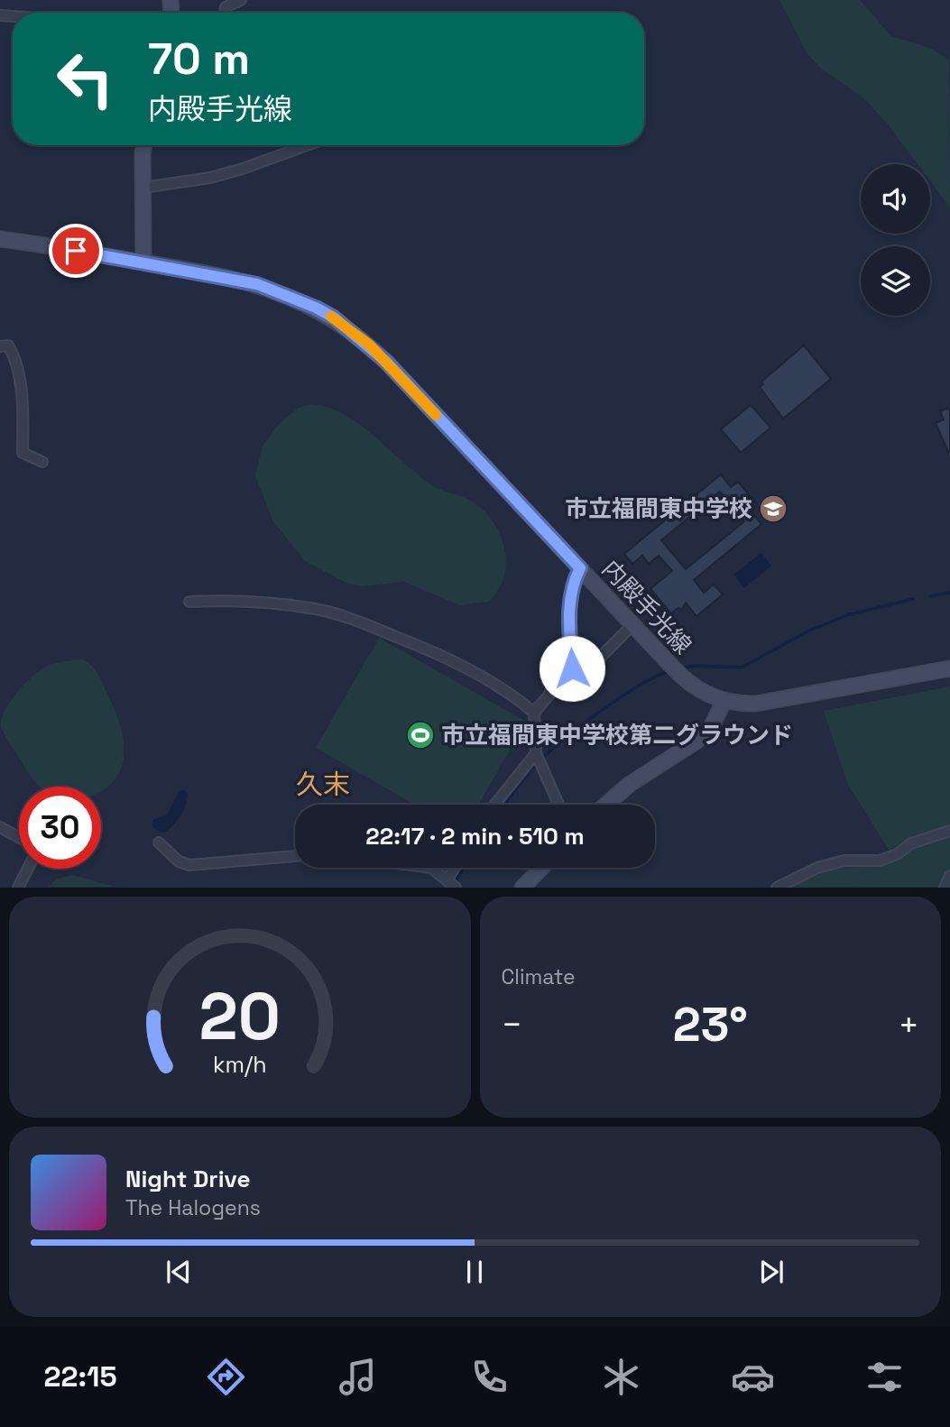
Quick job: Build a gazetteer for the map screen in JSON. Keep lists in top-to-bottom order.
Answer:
{
  "streets": {
    "main road": ["内殿手光線"]
  },
  "districts": ["久末"],
  "places": {
    "school or university": ["市立福間東中学校"],
    "sports": ["市立福間東中学校第二グラウンド"]
  },
  "page": {
    "turn": ["70 m", "内殿手光線"],
    "limit": "30",
    "trip": "22:17 · 2 min · 510 m",
    "tile": "Climate",
    "heat": ["−", "23°", "+"],
    "song": ["Night Drive", "The Halogens"],
    "tabs": "22:15",
    "gauge": ["20", "km/h"]
  }
}
